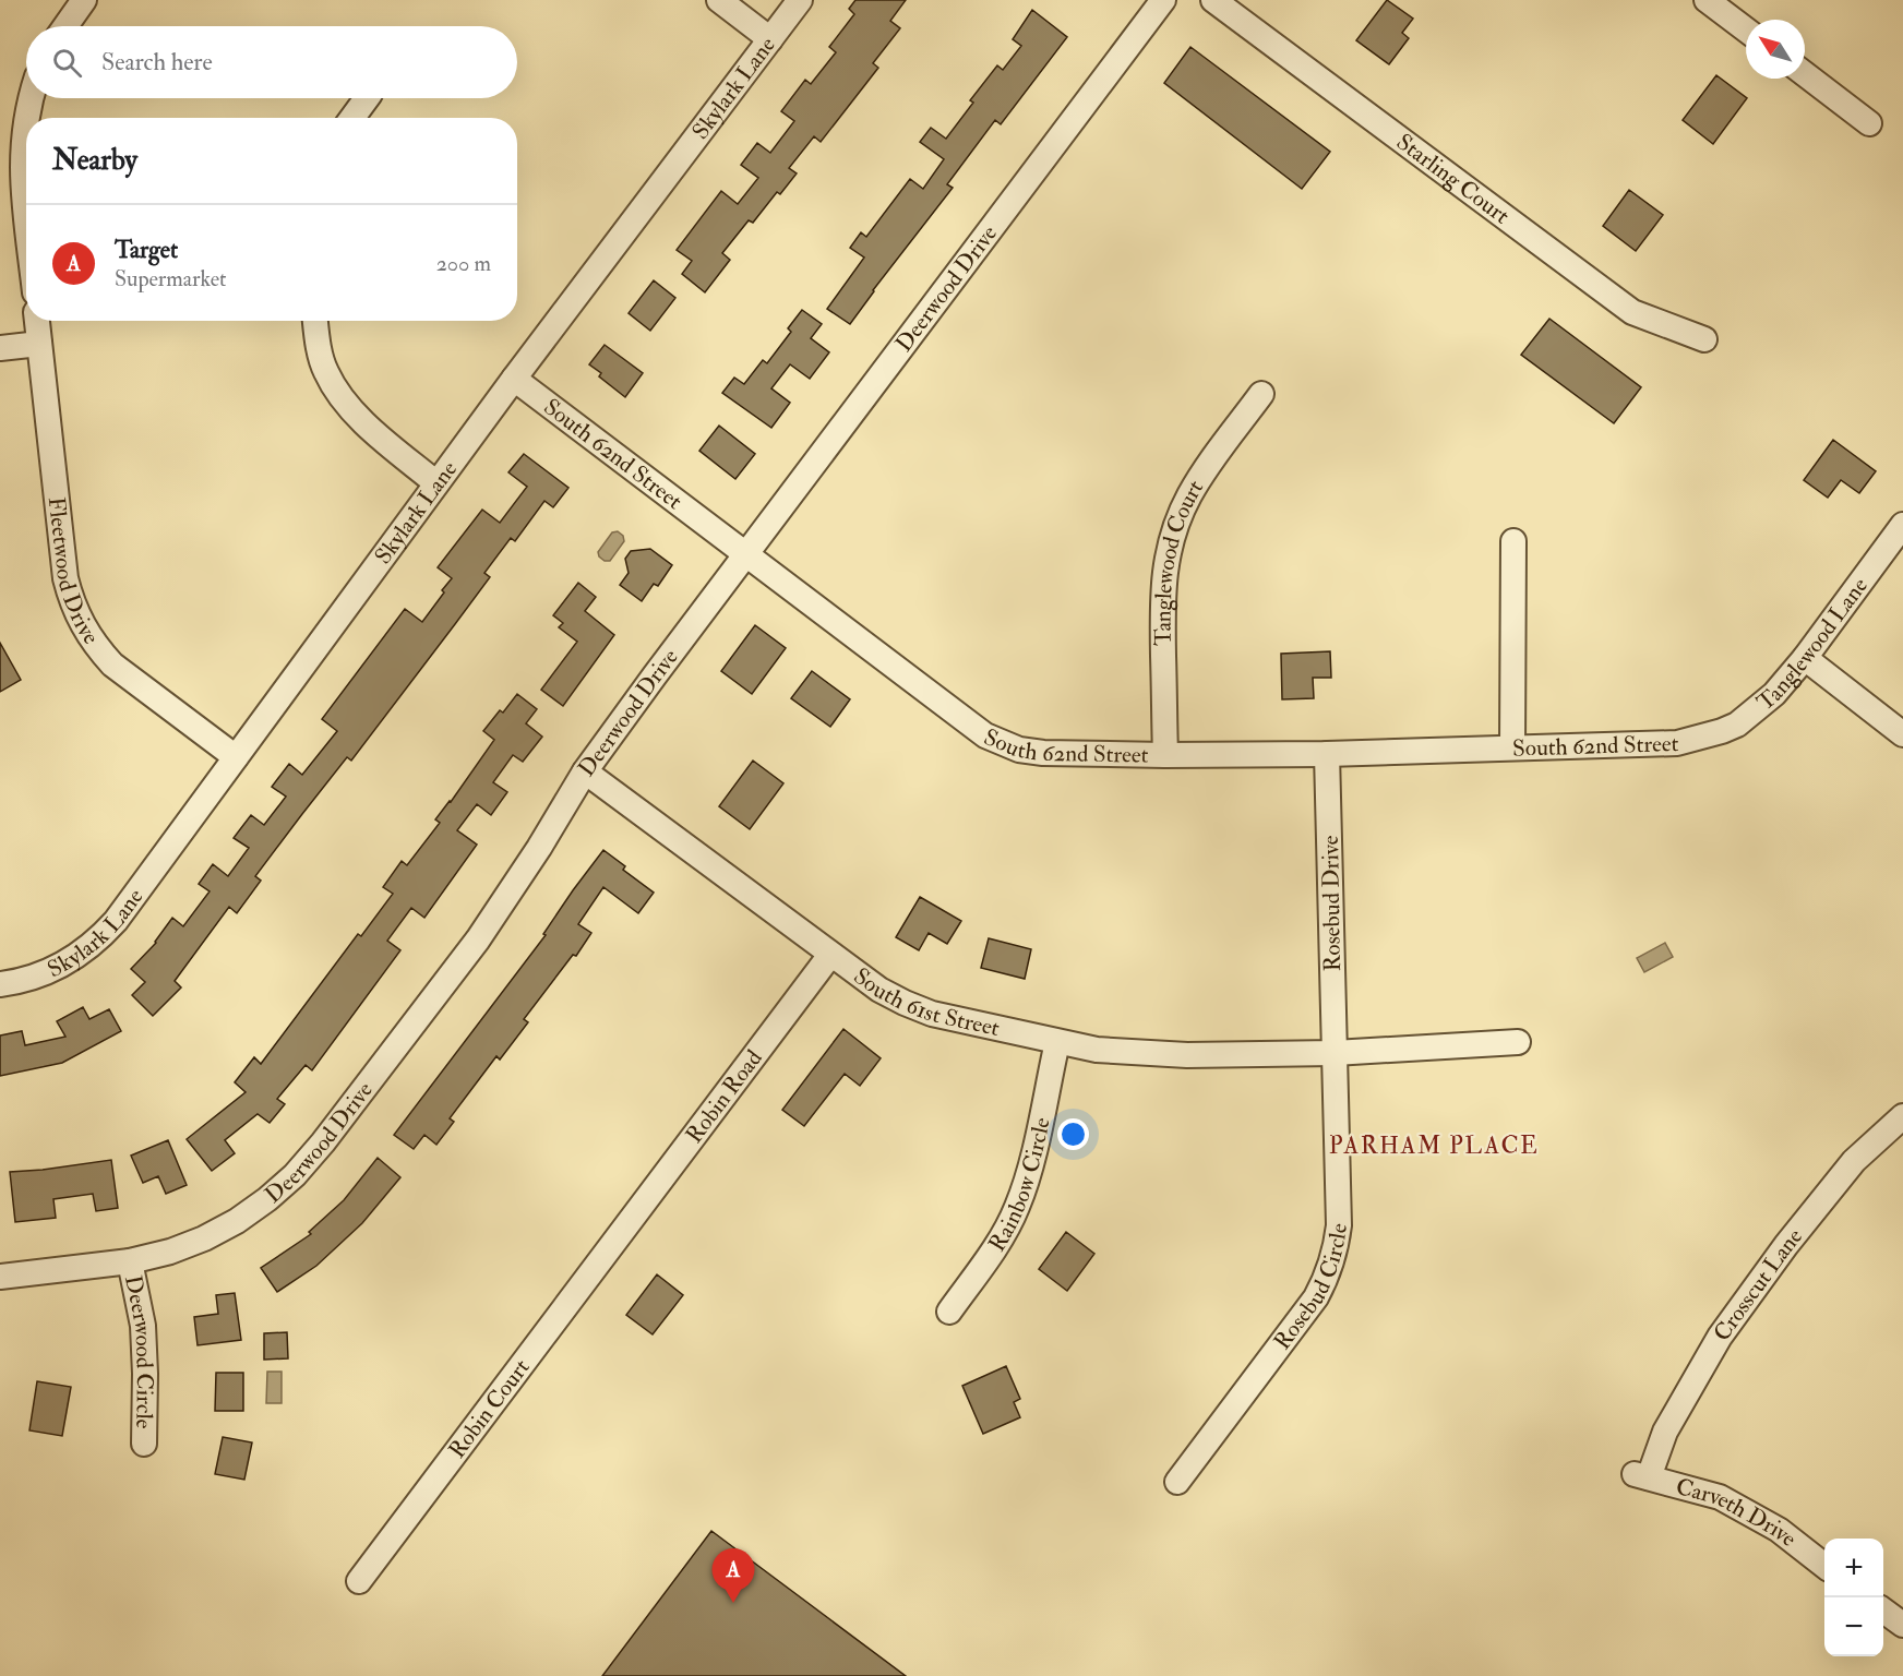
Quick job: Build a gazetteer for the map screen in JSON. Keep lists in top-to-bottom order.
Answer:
{
  "streets": {
    "street": [
      "Skylark Lane",
      "Starling Court",
      "Deerwood Drive",
      "South 62nd Street",
      "Tanglewood Court",
      "Fleetwood Drive",
      "Tanglewood Lane",
      "Rosebud Drive",
      "South 61st Street",
      "Robin Road",
      "Rainbow Circle",
      "Rosebud Circle",
      "Crosscut Lane",
      "Deerwood Circle",
      "Robin Court",
      "Carveth Drive"
    ]
  },
  "crossings": [
    ["Skylark Lane", "South 62nd Street"],
    ["Skylark Lane", "Fleetwood Drive"],
    ["Deerwood Drive", "South 62nd Street"],
    ["Deerwood Drive", "South 61st Street"],
    ["Deerwood Drive", "Deerwood Circle"],
    ["South 62nd Street", "Tanglewood Court"],
    ["South 62nd Street", "Tanglewood Lane"],
    ["South 62nd Street", "Rosebud Drive"],
    ["Rosebud Drive", "South 61st Street"],
    ["Rosebud Drive", "Rosebud Circle"],
    ["South 61st Street", "Robin Road"],
    ["South 61st Street", "Rainbow Circle"],
    ["South 61st Street", "Rosebud Circle"],
    ["Robin Road", "Robin Court"],
    ["Crosscut Lane", "Carveth Drive"]
  ],
  "districts": ["PARHAM PLACE"],
  "north": "top left",
  "page": {
    "search": "Search here",
    "heading": "Nearby",
    "list": [
      {
        "mark": "A",
        "name": "Target",
        "note": "Supermarket",
        "value": "200 m"
      }
    ],
    "map_buttons": ["+", "−"],
    "pins": "A"
  }
}
